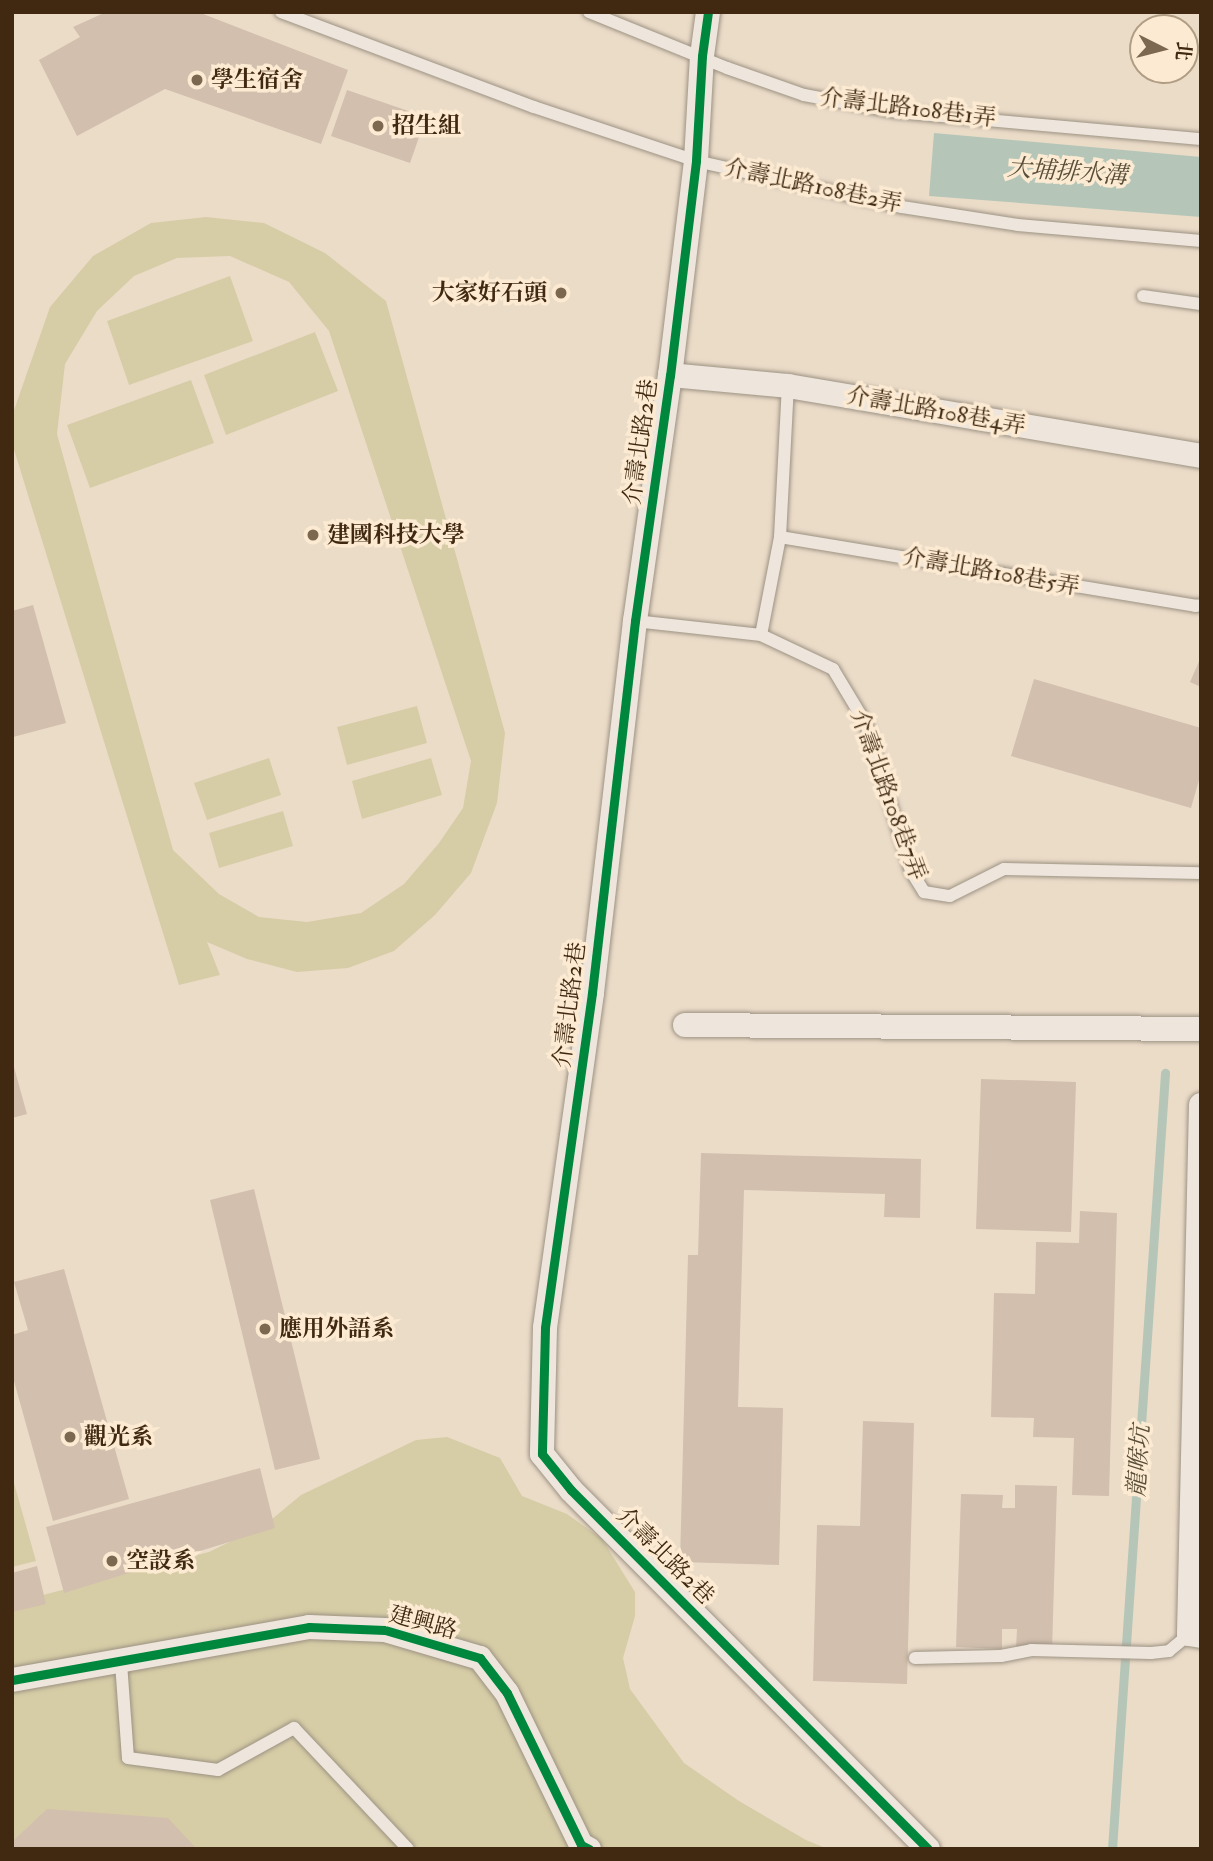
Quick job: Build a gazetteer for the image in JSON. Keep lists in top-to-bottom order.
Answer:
{
  "streets": {
    "street": ["介壽北路108巷4弄", "介壽北路2巷", "建興路"],
    "lane": [
      "介壽北路108巷1弄",
      "介壽北路108巷2弄",
      "介壽北路108巷5弄",
      "介壽北路108巷7弄"
    ]
  },
  "crossings": [
    ["介壽北路108巷1弄", "介壽北路2巷"],
    ["介壽北路108巷2弄", "介壽北路2巷"],
    ["介壽北路108巷4弄", "介壽北路2巷"],
    ["介壽北路2巷", "介壽北路108巷7弄"]
  ],
  "water": ["大埔排水溝", "龍喉坑"],
  "places": [
    "學生宿舍",
    "招生組",
    "大家好石頭",
    "建國科技大學",
    "應用外語系",
    "觀光系",
    "空設系"
  ],
  "north": "right"
}
